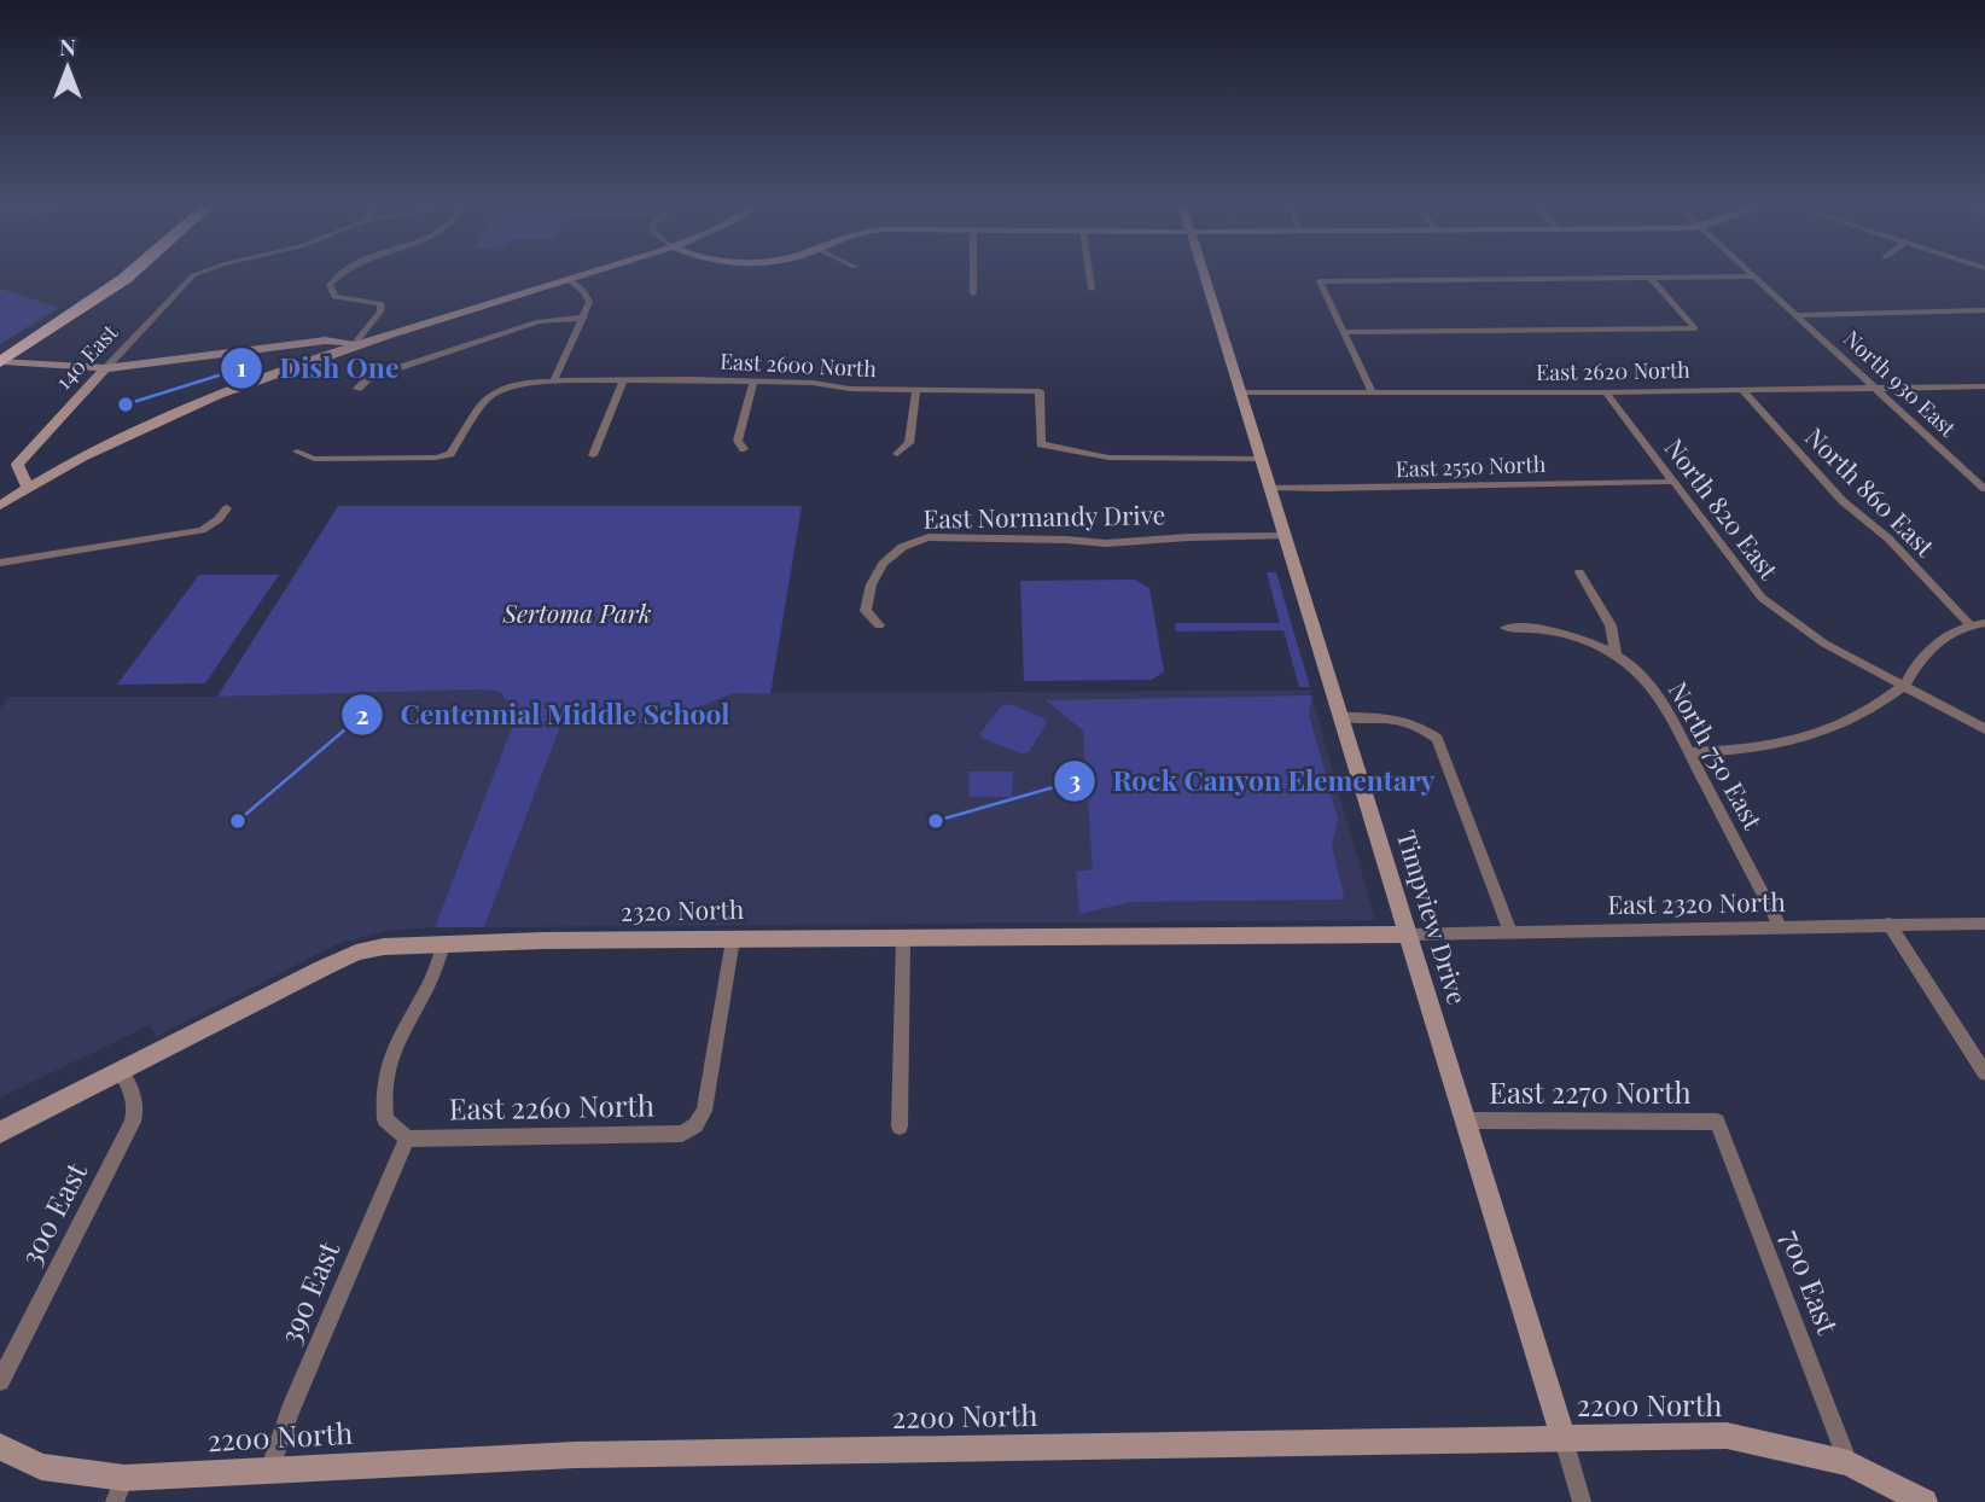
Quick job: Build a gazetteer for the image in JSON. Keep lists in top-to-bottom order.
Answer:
{
  "streets": {
    "street": [
      "140 East",
      "East 2600 North",
      "East 2620 North",
      "North 930 East",
      "East 2550 North",
      "North 860 East",
      "North 820 East",
      "East Normandy Drive",
      "North 750 East",
      "East 2320 North",
      "2320 North",
      "Timpview Drive",
      "East 2270 North",
      "East 2260 North",
      "300 East",
      "700 East",
      "390 East",
      "2200 North"
    ]
  },
  "crossings": [
    ["East 2600 North", "Timpview Drive"],
    ["East 2620 North", "North 930 East"],
    ["East 2620 North", "North 860 East"],
    ["East 2620 North", "North 820 East"],
    ["East 2620 North", "Timpview Drive"],
    ["East 2550 North", "North 820 East"],
    ["East 2550 North", "Timpview Drive"],
    ["East Normandy Drive", "Timpview Drive"],
    ["North 750 East", "East 2320 North"],
    ["East 2320 North", "2320 North"],
    ["East 2320 North", "Timpview Drive"],
    ["2320 North", "Timpview Drive"],
    ["2320 North", "East 2260 North"],
    ["2320 North", "300 East"],
    ["Timpview Drive", "East 2270 North"],
    ["Timpview Drive", "2200 North"],
    ["East 2270 North", "700 East"],
    ["East 2260 North", "390 East"],
    ["700 East", "2200 North"],
    ["390 East", "2200 North"]
  ],
  "parks": ["Sertoma Park"],
  "places": ["Dish One", "Centennial Middle School", "Rock Canyon Elementary"],
  "north": "top"
}
